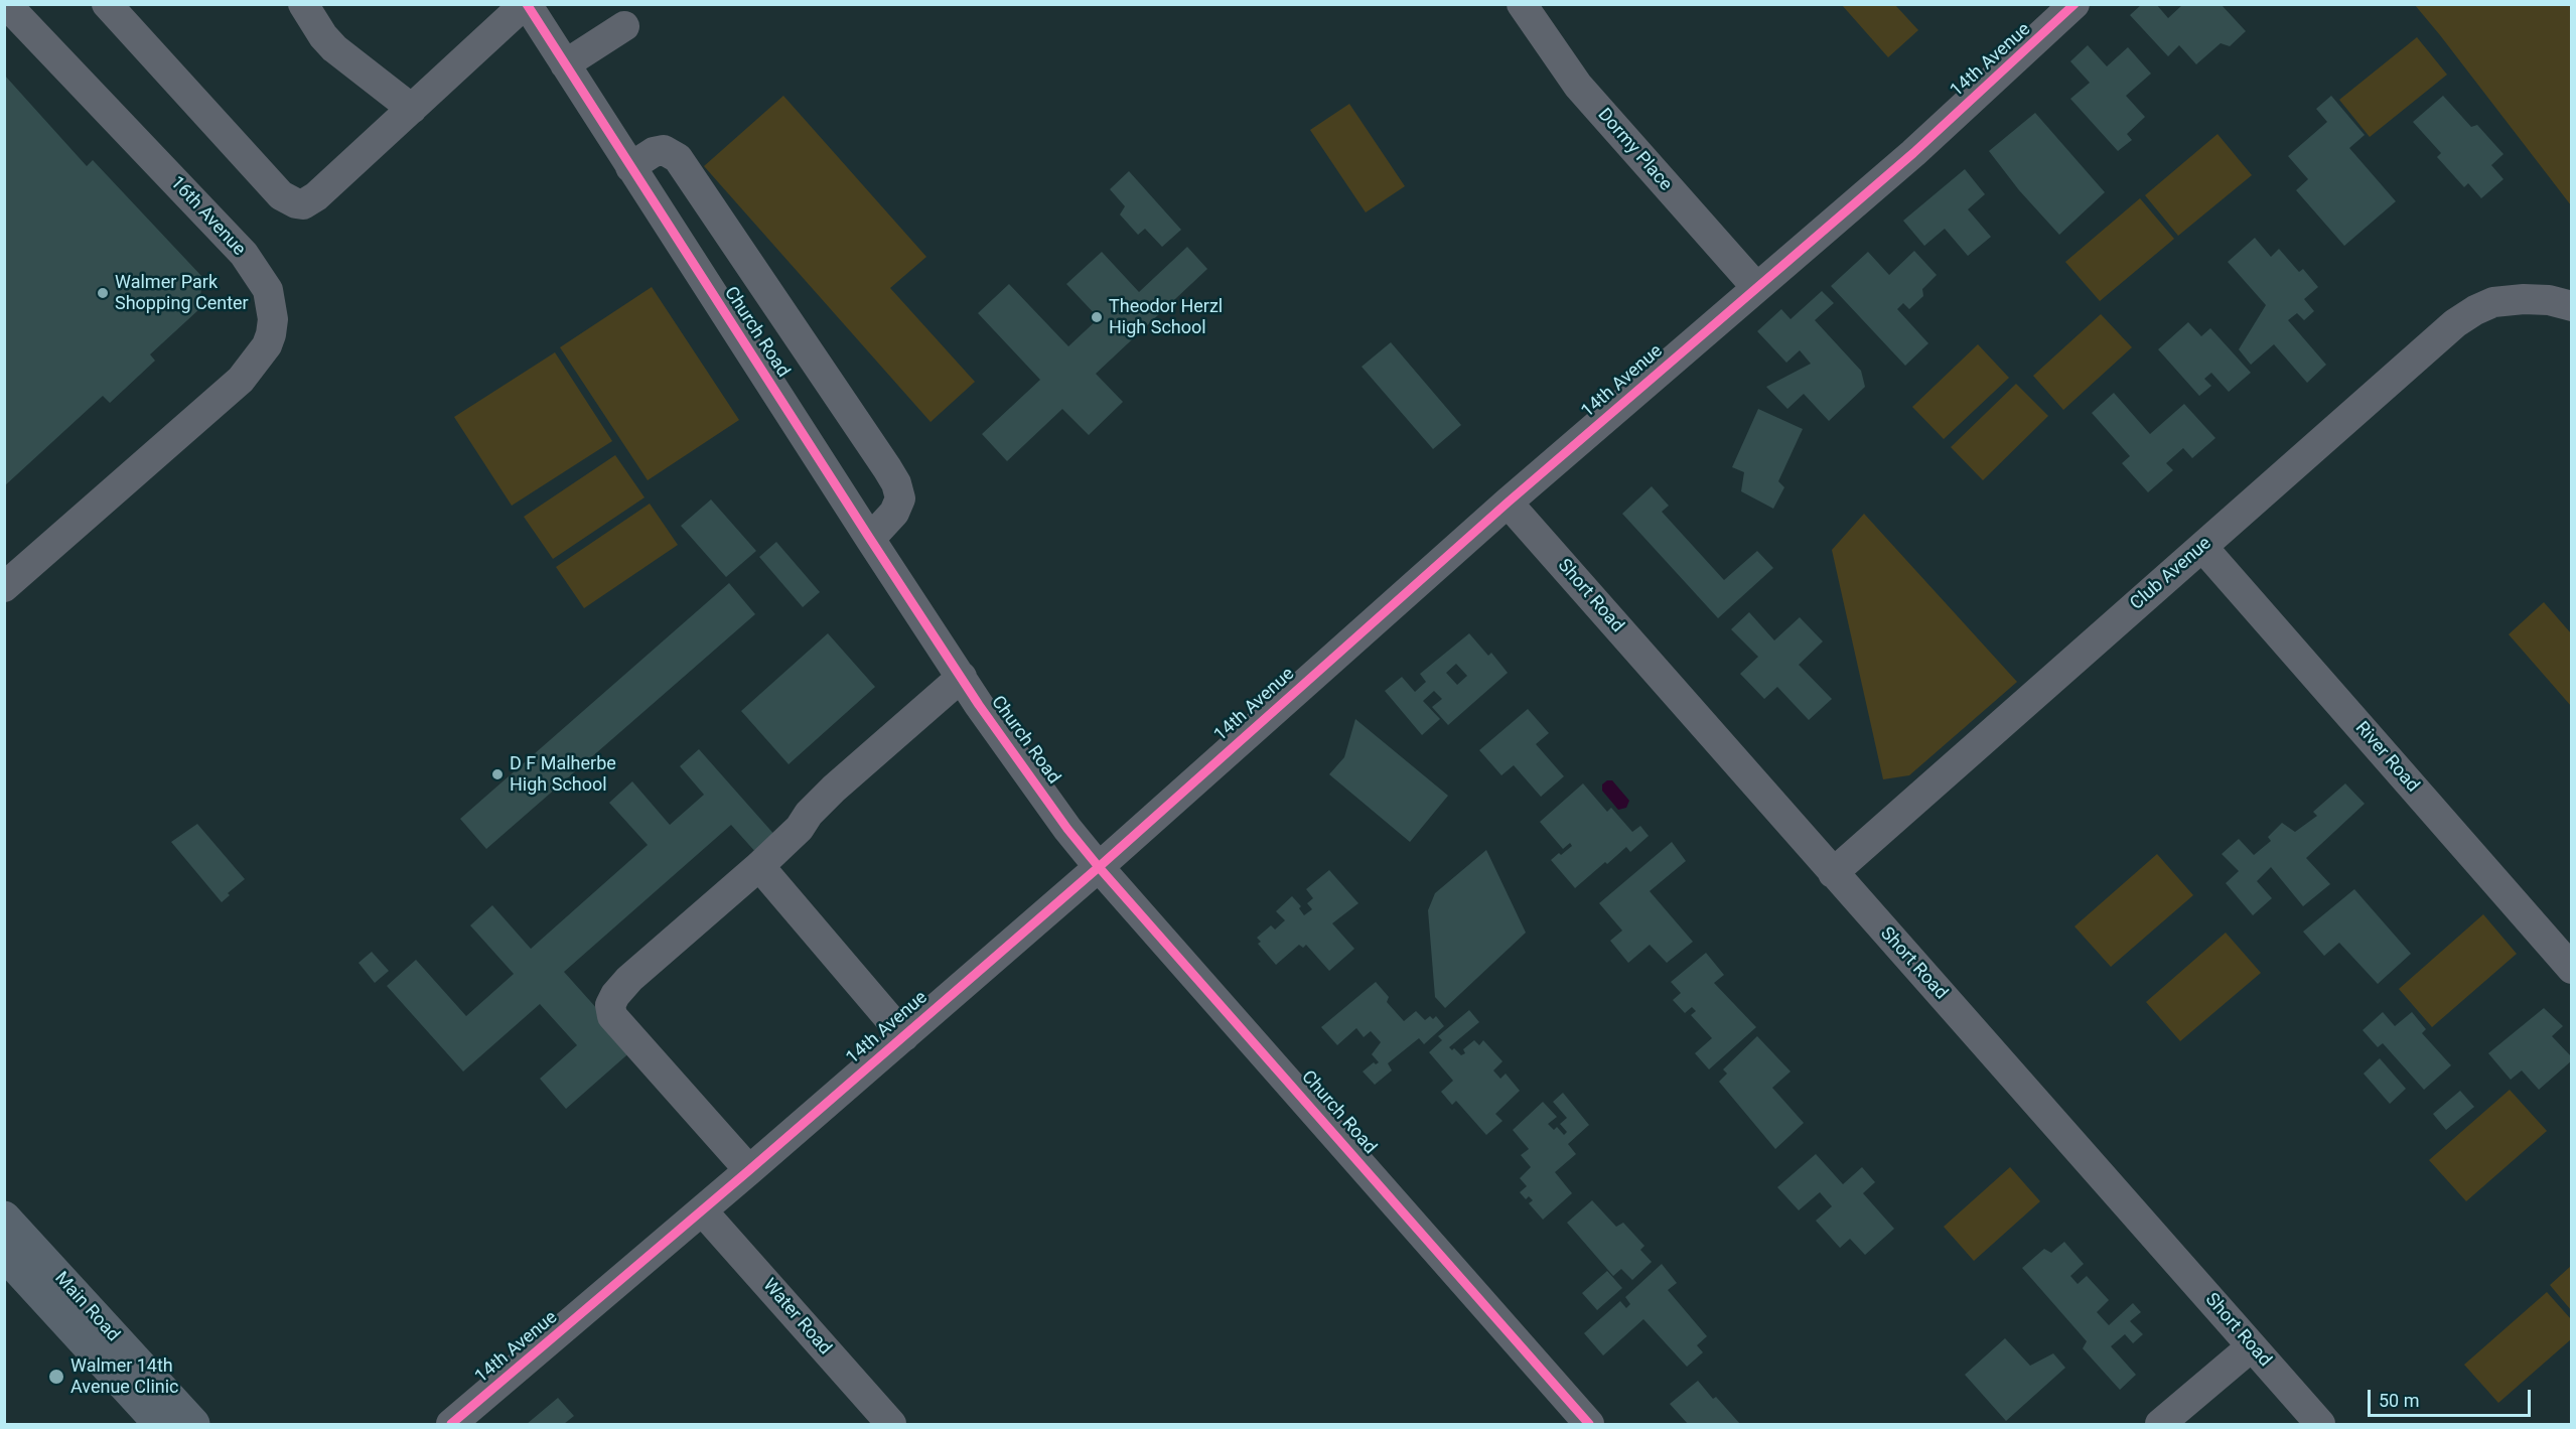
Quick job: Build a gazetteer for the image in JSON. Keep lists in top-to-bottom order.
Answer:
{
  "streets": {
    "main road": ["Main Road"],
    "street": [
      "14th Avenue",
      "Dormy Place",
      "16th Avenue",
      "Church Road",
      "Club Avenue",
      "Short Road",
      "River Road",
      "Water Road"
    ]
  },
  "crossings": [
    ["14th Avenue", "Dormy Place"],
    ["14th Avenue", "Church Road"],
    ["14th Avenue", "Short Road"],
    ["14th Avenue", "Water Road"],
    ["Club Avenue", "Short Road"],
    ["Club Avenue", "River Road"]
  ],
  "places": [
    "Walmer Park Shopping Center",
    "Theodor Herzl High School",
    "D F Malherbe High School",
    "Walmer 14th Avenue Clinic"
  ],
  "scale_bar": "50 m"
}
